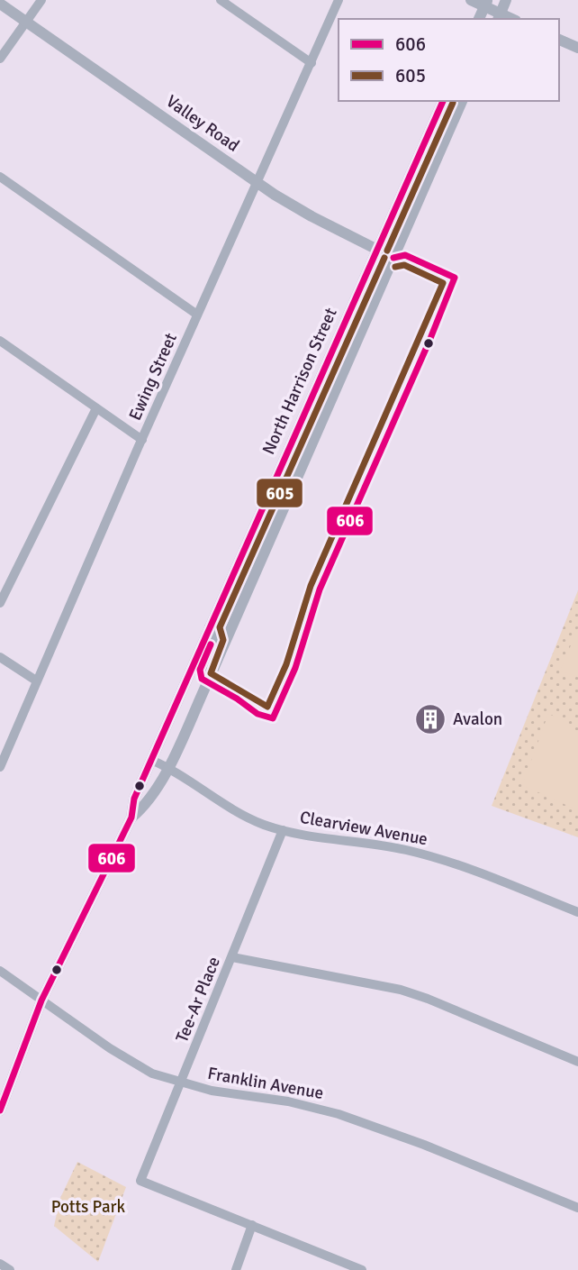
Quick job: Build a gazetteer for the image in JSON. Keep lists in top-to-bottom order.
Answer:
{
  "streets": {
    "street": [
      "Valley Road",
      "Ewing Street",
      "North Harrison Street",
      "Clearview Avenue",
      "Tee-Ar Place",
      "Franklin Avenue"
    ]
  },
  "crossings": [
    ["Valley Road", "Ewing Street"],
    ["Valley Road", "North Harrison Street"],
    ["North Harrison Street", "Clearview Avenue"],
    ["North Harrison Street", "Franklin Avenue"],
    ["Clearview Avenue", "Tee-Ar Place"],
    ["Tee-Ar Place", "Franklin Avenue"]
  ],
  "parks": ["Potts Park"],
  "places": {
    "building": ["Avalon"]
  },
  "lines": ["transit line 606", "transit line 605"],
  "legend": ["606", "605"]
}
